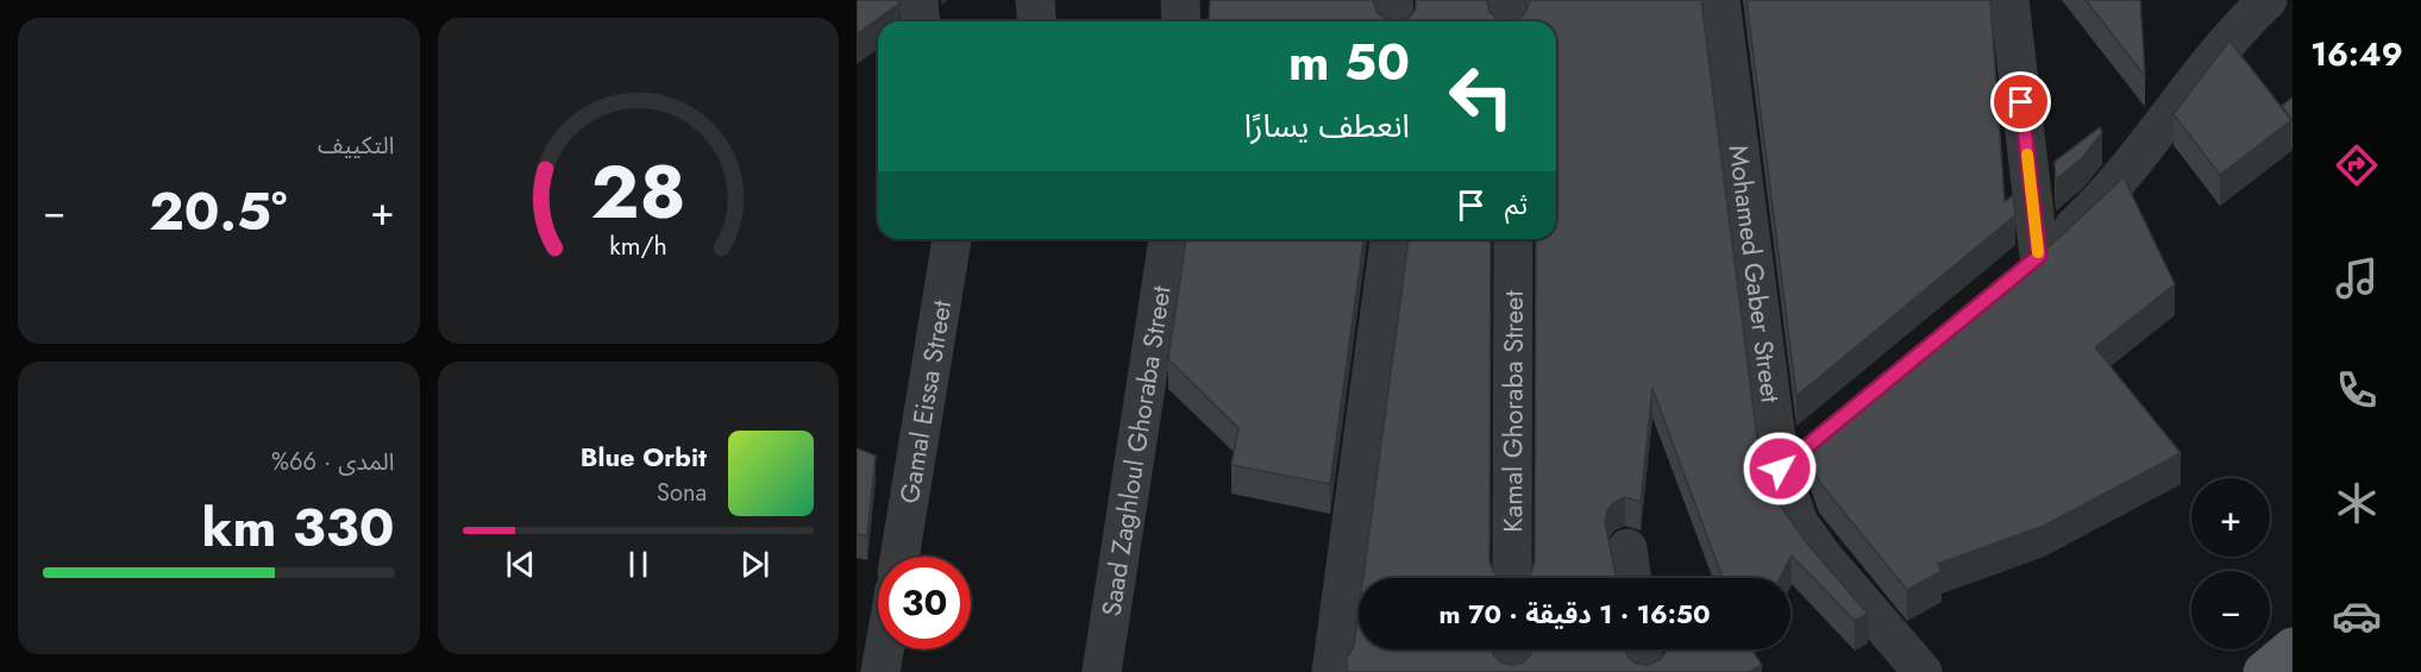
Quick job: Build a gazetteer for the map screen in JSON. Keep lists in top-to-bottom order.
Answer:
{
  "streets": {
    "street": [
      "Mohamed Gaber Street",
      "Gamal Eissa Street",
      "Kamal Ghoraba Street",
      "Saad Zaghloul Ghoraba Street"
    ]
  },
  "page": {
    "tabs": "16:49",
    "tile": [
      "التكييف",
      ["المدى · 66%", "330 km"]
    ],
    "turn": ["50 m", "انعطف يسارًا"],
    "then": "ثم",
    "heat": ["−", "20.5°", "+"],
    "song": ["Blue Orbit", "Sona"],
    "map_buttons": ["+", "−"],
    "limit": "30",
    "trip": "16:50 · 1 دقيقة · 70 m",
    "gauge": ["28", "km/h"]
  }
}
